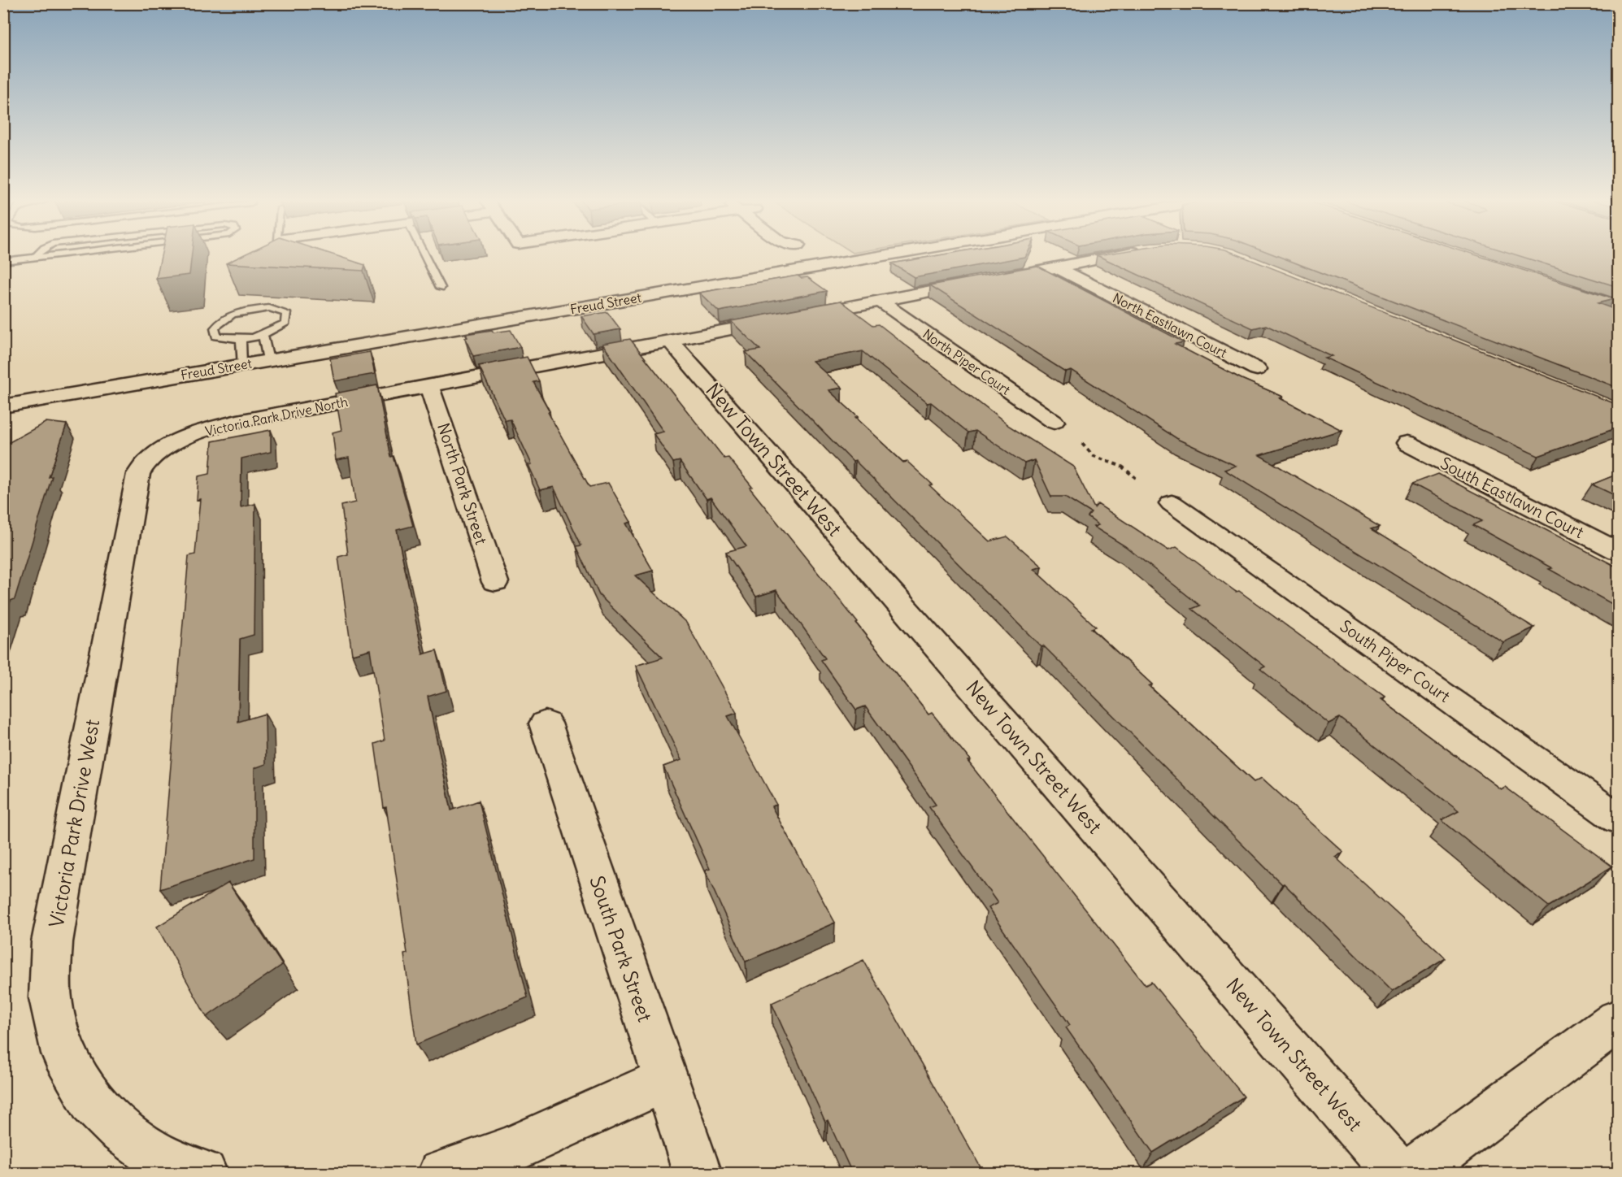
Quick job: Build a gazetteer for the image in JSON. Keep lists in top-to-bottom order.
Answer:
{
  "streets": {
    "street": [
      "Freud Street",
      "North Eastlawn Court",
      "North Piper Court",
      "Victoria Park Drive North",
      "New Town Street West",
      "North Park Street",
      "South Eastlawn Court",
      "South Piper Court",
      "Victoria Park Drive West",
      "South Park Street"
    ]
  },
  "crossings": [
    ["North Eastlawn Court", "Victoria Park Drive North"],
    ["North Piper Court", "Victoria Park Drive North"],
    ["Victoria Park Drive North", "New Town Street West"],
    ["Victoria Park Drive North", "North Park Street"],
    ["Victoria Park Drive North", "Victoria Park Drive West"]
  ]
}
